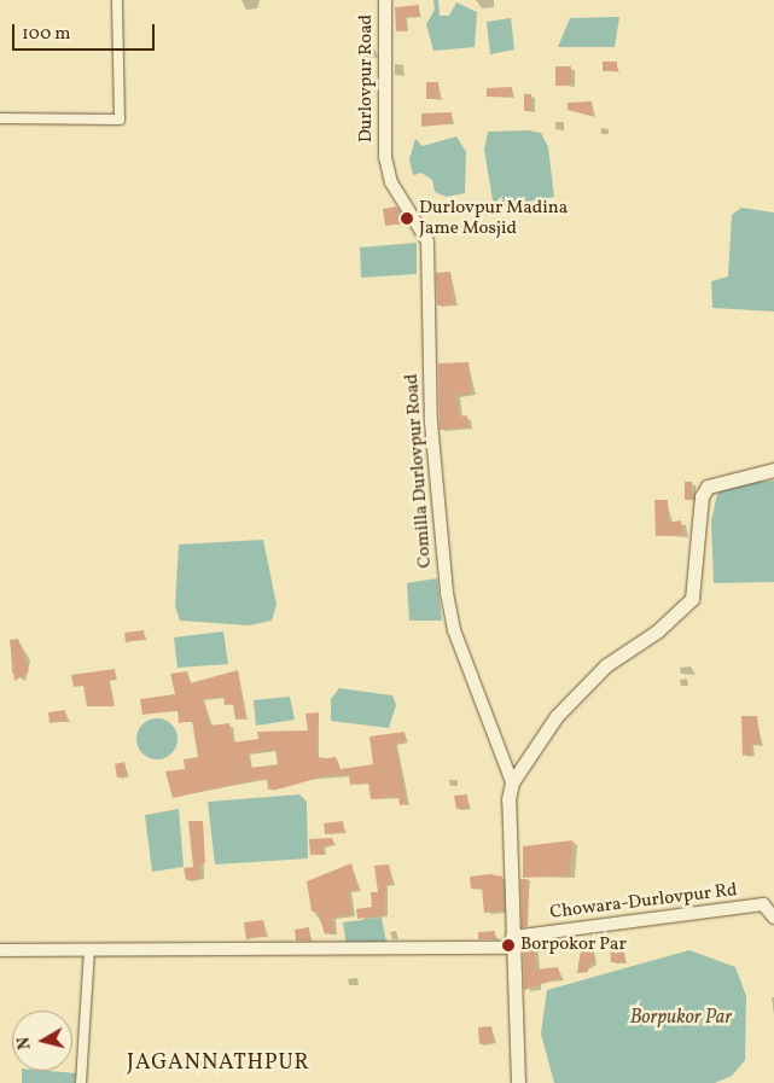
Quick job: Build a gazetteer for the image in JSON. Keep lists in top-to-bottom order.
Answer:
{
  "streets": {
    "street": ["Durlovpur Road", "Comilla Durlovpur Road", "Chowara-Durlovpur Rd"]
  },
  "crossings": [
    ["Durlovpur Road", "Comilla Durlovpur Road"]
  ],
  "districts": ["JAGANNATHPUR"],
  "water": ["Borpukor Par"],
  "places": ["Durlovpur Madina Jame Mosjid", "Borpokor Par"],
  "scale_bar": "100 m",
  "north": "left"
}
